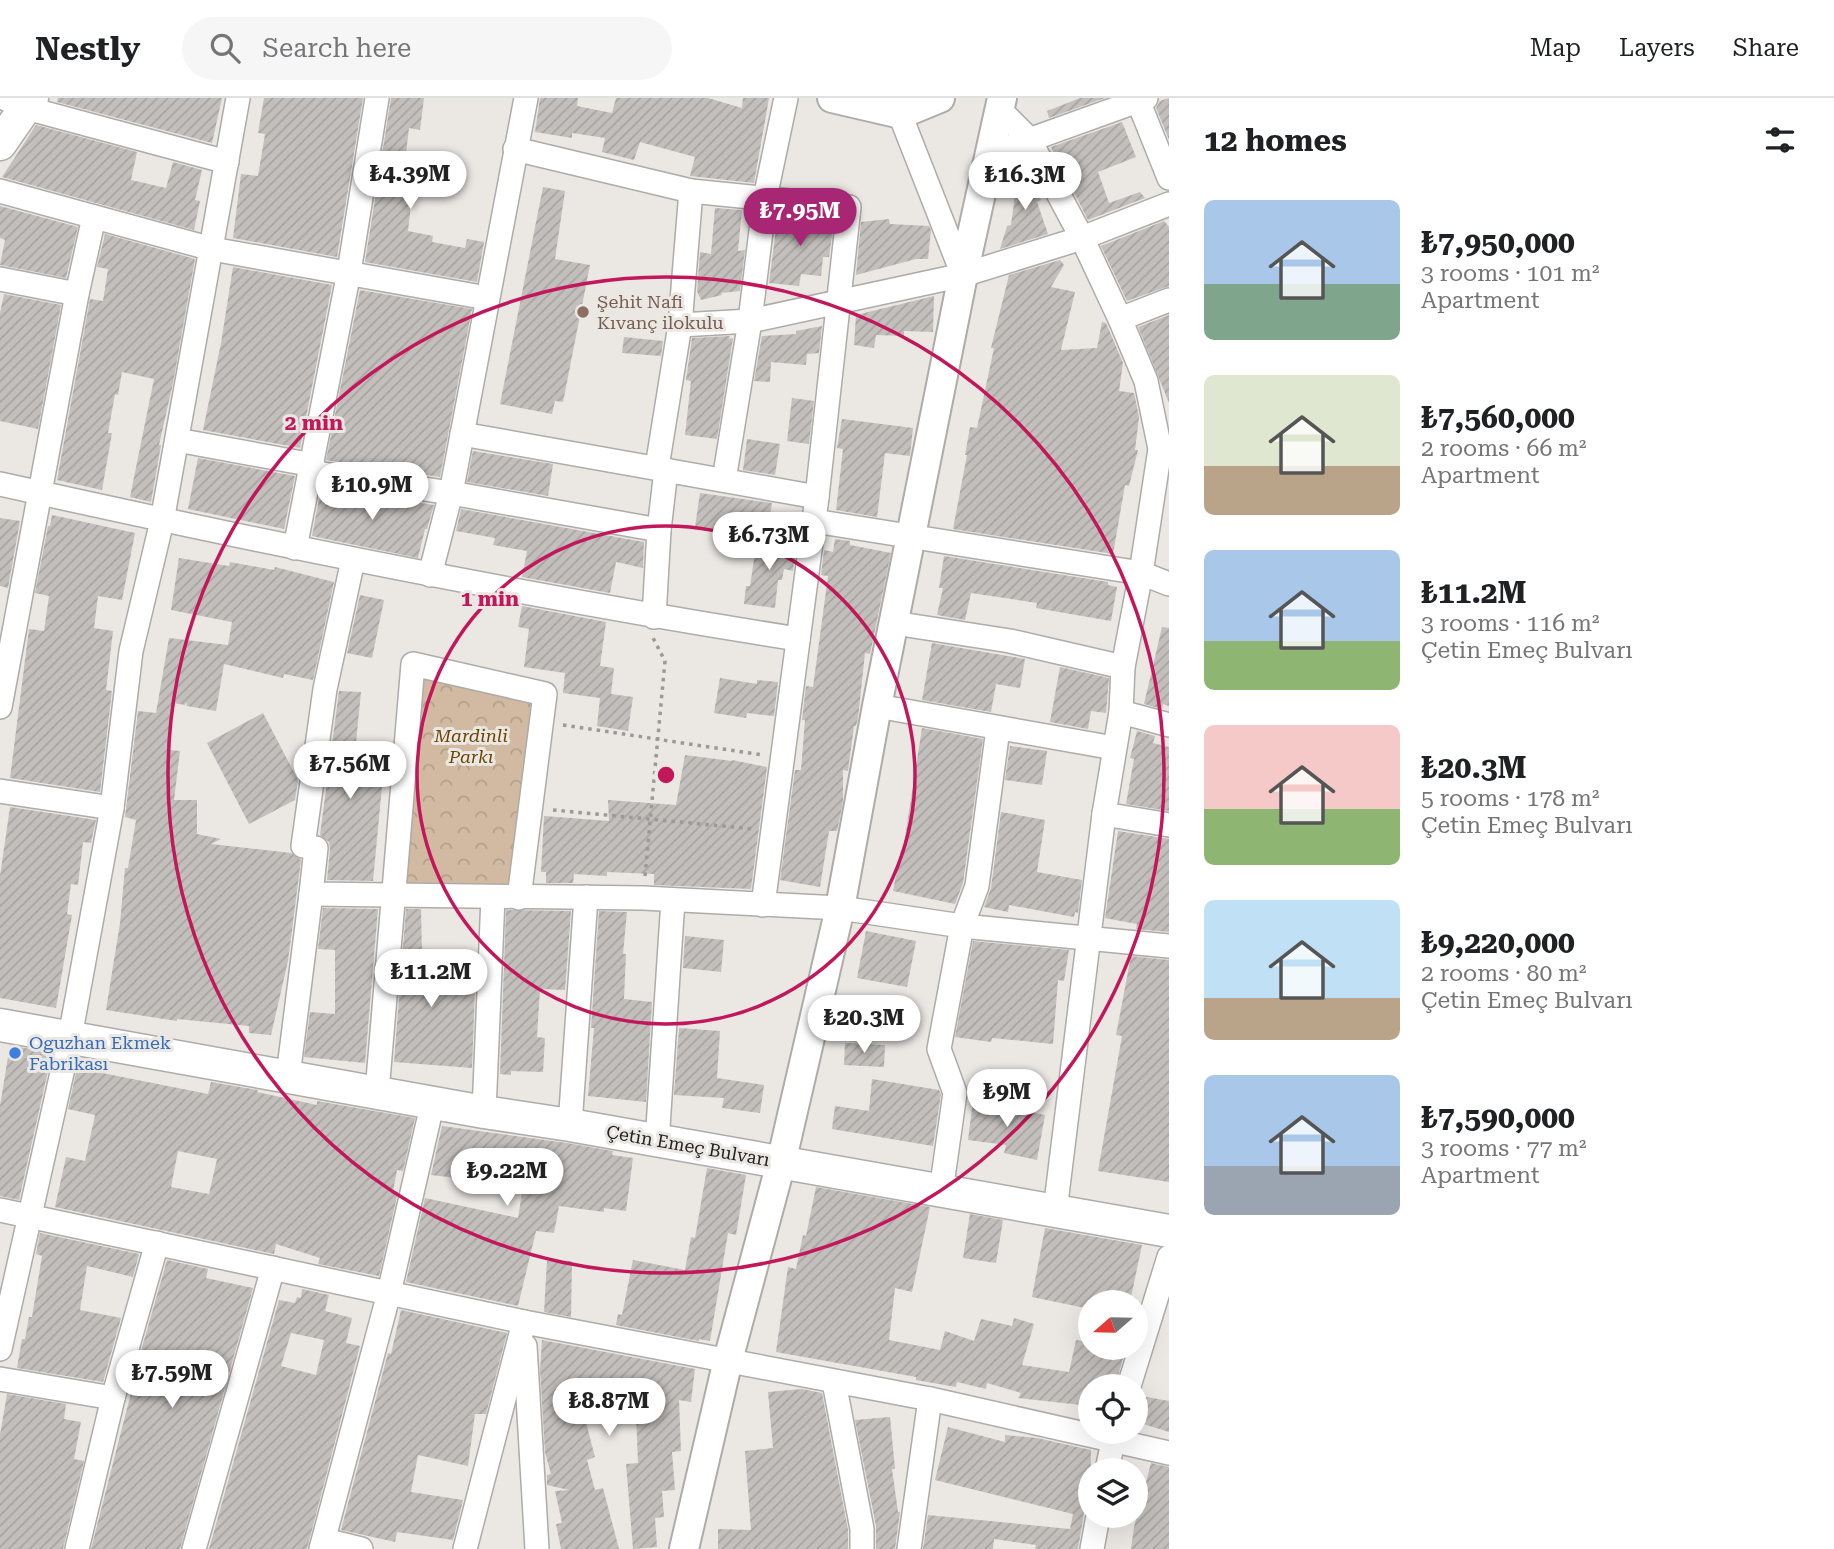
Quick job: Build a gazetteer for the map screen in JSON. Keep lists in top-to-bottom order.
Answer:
{
  "streets": {
    "main road": ["Çetin Emeç Bulvarı"]
  },
  "parks": ["Mardinli Parkı"],
  "places": ["Şehit Nafi Kıvanç ilokulu", "Oguzhan Ekmek Fabrikası"],
  "north": "left",
  "page": {
    "header": "Nestly",
    "search": "Search here",
    "nav": ["Map", "Layers", "Share"],
    "heading": "12 homes",
    "price": [
      "₺4.39M",
      "₺16.3M",
      "₺7.95M",
      "₺10.9M",
      "₺6.73M",
      "₺7.56M",
      "₺11.2M",
      "₺20.3M",
      "₺9M",
      "₺9.22M",
      "₺7.59M",
      "₺8.87M"
    ],
    "list": [
      {
        "name": "₺7,950,000",
        "note": "3 rooms · 101 m² · Apartment"
      },
      {
        "name": "₺7,560,000",
        "note": "2 rooms · 66 m² · Apartment"
      },
      {
        "name": "₺11.2M",
        "note": "3 rooms · 116 m² · Çetin Emeç Bulvarı"
      },
      {
        "name": "₺20.3M",
        "note": "5 rooms · 178 m² · Çetin Emeç Bulvarı"
      },
      {
        "name": "₺9,220,000",
        "note": "2 rooms · 80 m² · Çetin Emeç Bulvarı"
      },
      {
        "name": "₺7,590,000",
        "note": "3 rooms · 77 m² · Apartment"
      }
    ]
  },
  "rings": ["2 min", "1 min"]
}
